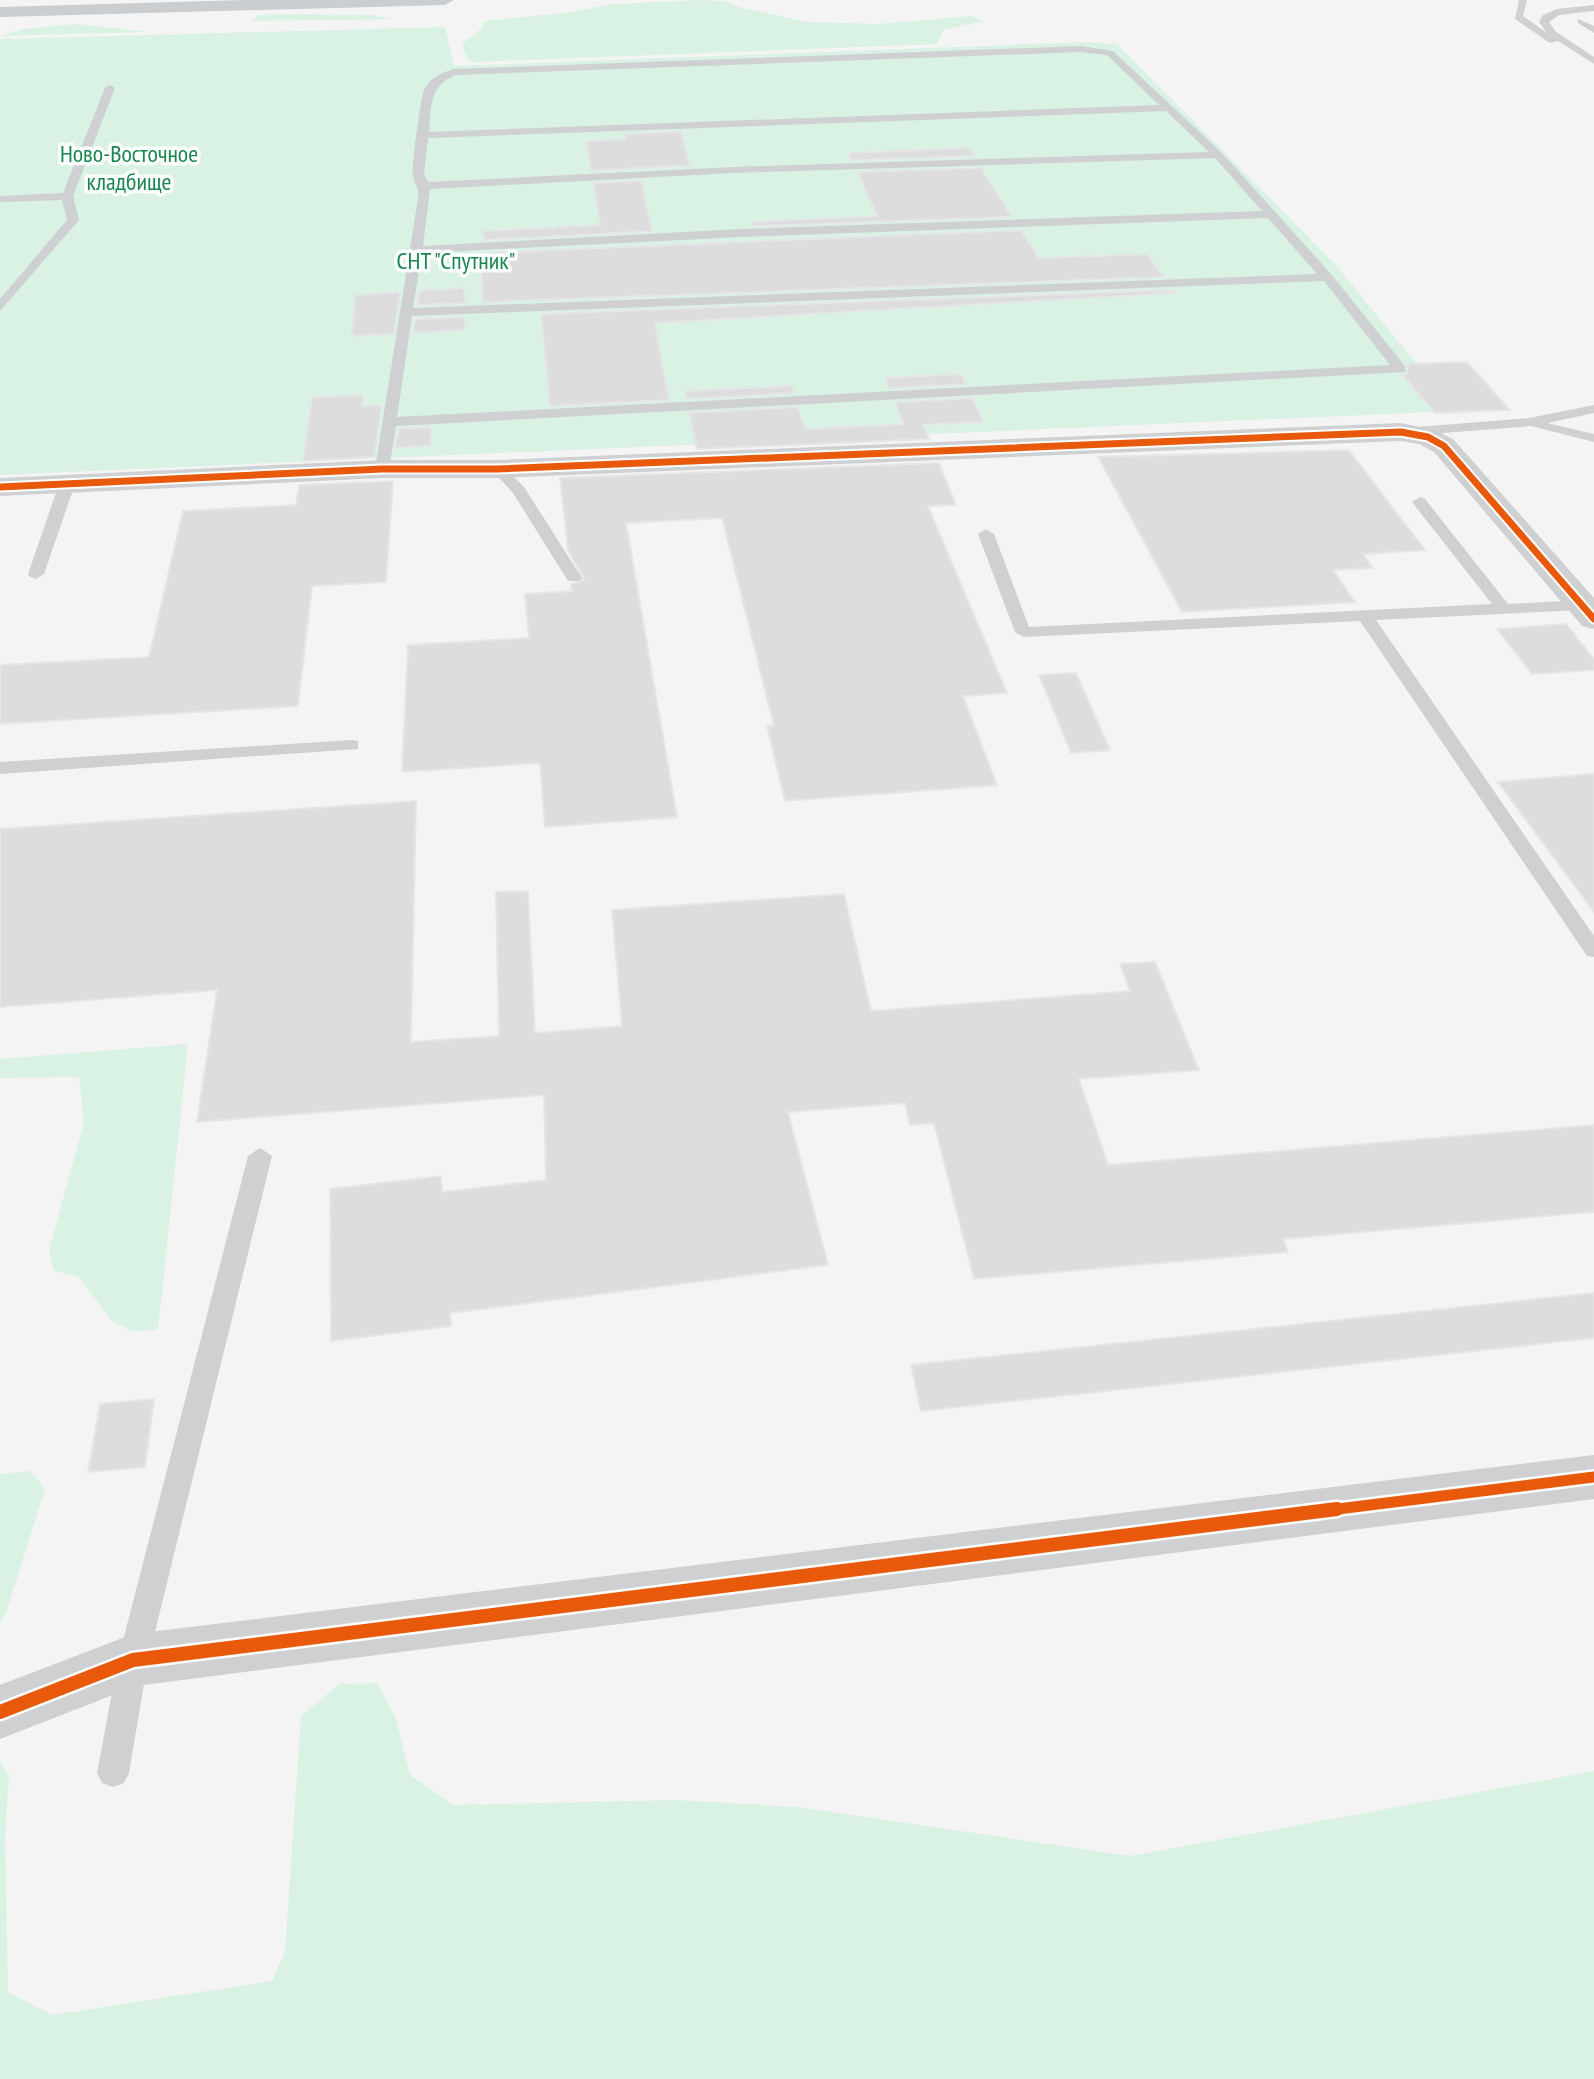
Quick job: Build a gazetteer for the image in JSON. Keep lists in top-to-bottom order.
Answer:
{
  "parks": ["Ново-Восточное кладбище", "СНТ \"Спутник\""]
}
